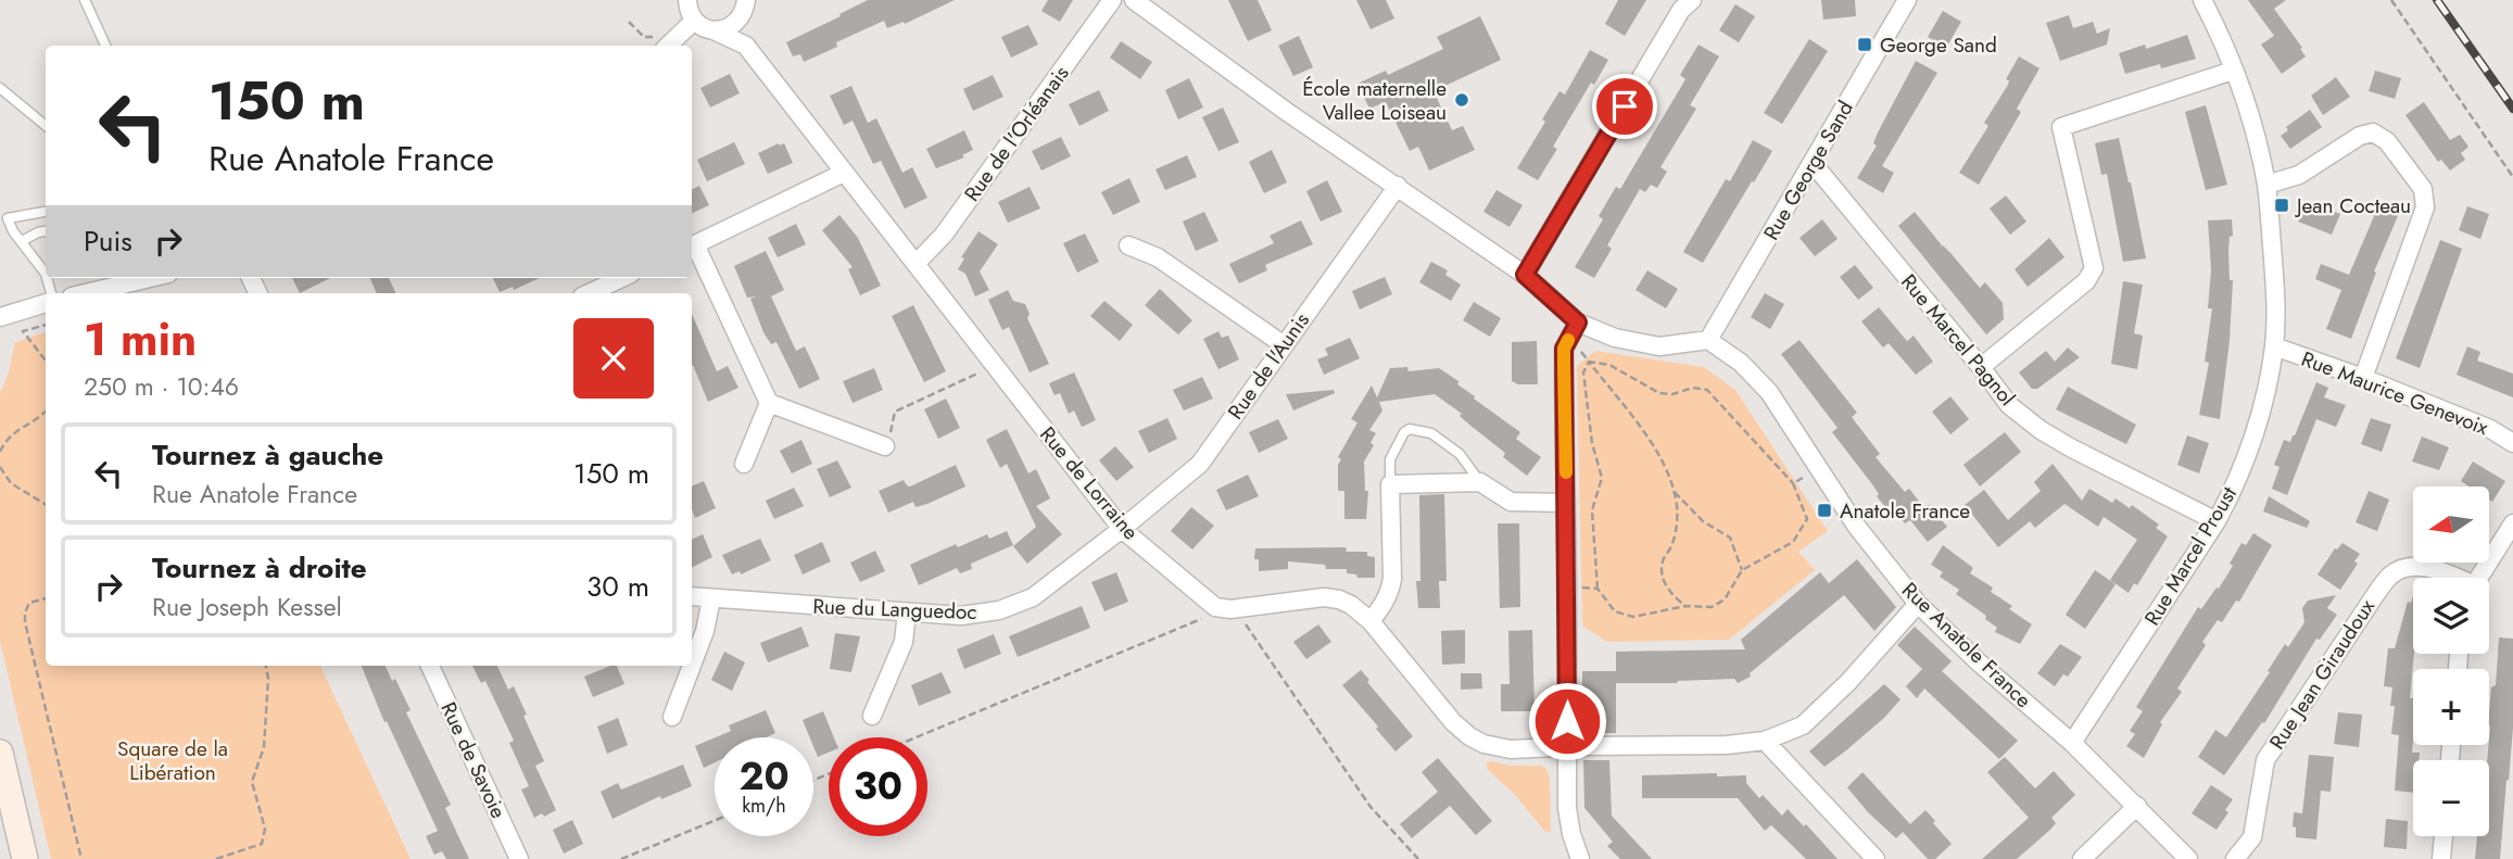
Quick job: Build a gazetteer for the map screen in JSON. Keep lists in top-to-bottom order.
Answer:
{
  "streets": {
    "street": [
      "Rue de l'Orléanais",
      "Rue George Sand",
      "Rue Marcel Pagnol",
      "Rue de l'Aunis",
      "Rue Maurice Genevoix",
      "Rue de Lorraine",
      "Rue Marcel Proust",
      "Rue du Languedoc",
      "Rue Anatole France",
      "Rue Jean Giraudoux",
      "Rue de Savoie"
    ]
  },
  "crossings": [
    ["Rue de l'Orléanais", "Rue de Lorraine"],
    ["Rue George Sand", "Rue Marcel Pagnol"],
    ["Rue George Sand", "Rue Anatole France"],
    ["Rue Marcel Pagnol", "Rue Marcel Proust"],
    ["Rue de l'Aunis", "Rue de Lorraine"],
    ["Rue de l'Aunis", "Rue du Languedoc"],
    ["Rue Maurice Genevoix", "Rue Marcel Proust"],
    ["Rue de Lorraine", "Rue du Languedoc"],
    ["Rue de Lorraine", "Rue Anatole France"],
    ["Rue Marcel Proust", "Rue Anatole France"]
  ],
  "parks": ["Square de la Libération"],
  "places": {
    "transit": ["George Sand", "Jean Cocteau", "Anatole France"],
    "other": ["École maternelle Vallee Loiseau"]
  },
  "north": "left",
  "page": {
    "turn": ["150 m", "Rue Anatole France"],
    "then": "Puis",
    "heading": ["1 min", "250 m · 10:46"],
    "list": [
      {
        "name": "Tournez à gauche",
        "note": "Rue Anatole France",
        "value": "150 m"
      },
      {
        "name": "Tournez à droite",
        "note": "Rue Joseph Kessel",
        "value": "30 m"
      }
    ],
    "map_buttons": ["+", "−"],
    "speed": "20 km/h",
    "limit": "30"
  }
}
